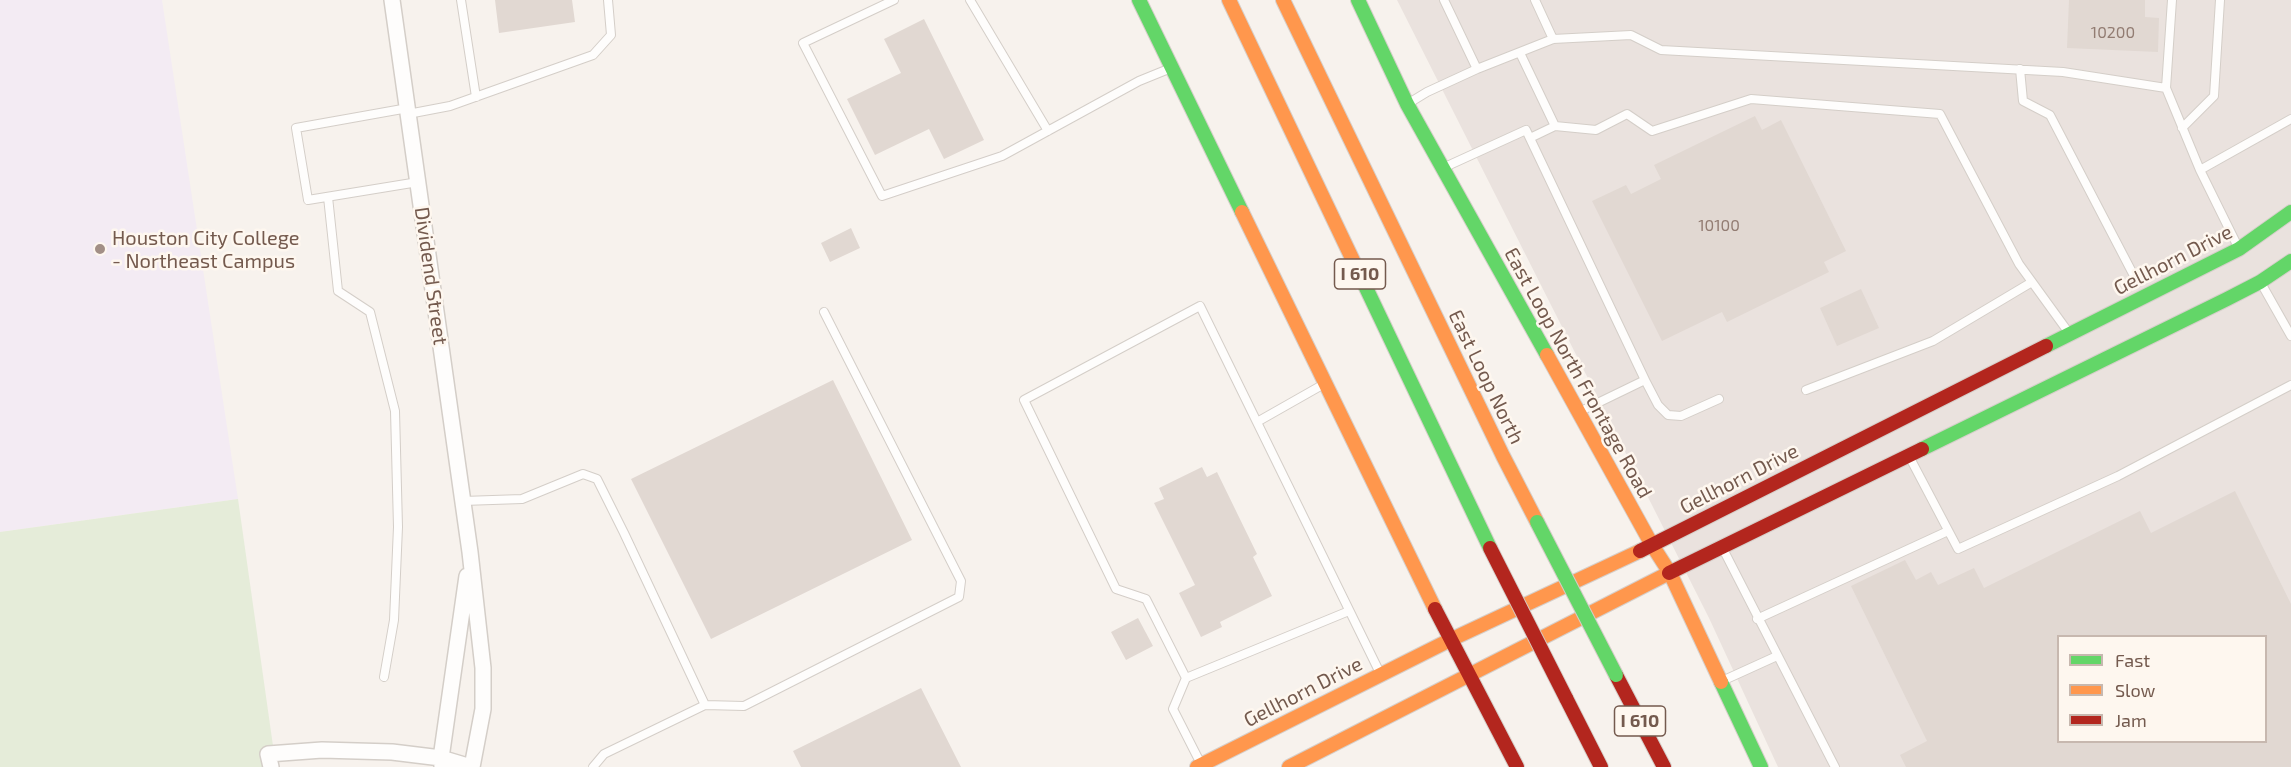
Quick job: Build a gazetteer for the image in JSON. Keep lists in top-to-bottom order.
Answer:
{
  "streets": {
    "main road": [
      "Gellhorn Drive",
      "I 610",
      "East Loop North Frontage Road",
      "East Loop North"
    ],
    "street": ["Dividend Street"]
  },
  "crossings": [
    ["Gellhorn Drive", "East Loop North Frontage Road"]
  ],
  "places": ["Houston City College - Northeast Campus"],
  "house_numbers": ["10200", "10100"],
  "legend": ["Fast", "Slow", "Jam"]
}
